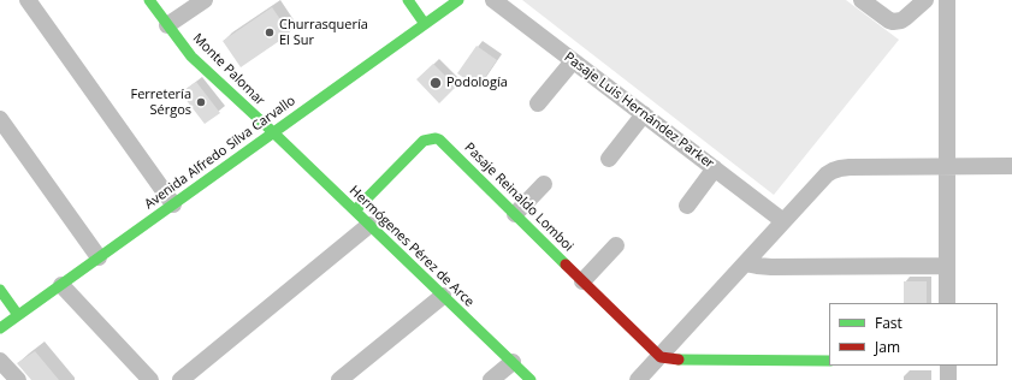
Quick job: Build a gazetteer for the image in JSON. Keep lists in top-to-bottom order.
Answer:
{
  "streets": {
    "street": [
      "Monte Palomar",
      "Pasaje Luis Hernández Parker",
      "Avenida Alfredo Silva Carvallo",
      "Pasaje Reinaldo Lomboi",
      "Hermógenes Pérez de Arce"
    ]
  },
  "crossings": [
    ["Monte Palomar", "Avenida Alfredo Silva Carvallo"],
    ["Monte Palomar", "Hermógenes Pérez de Arce"],
    ["Avenida Alfredo Silva Carvallo", "Hermógenes Pérez de Arce"],
    ["Pasaje Reinaldo Lomboi", "Hermógenes Pérez de Arce"]
  ],
  "places": ["Churrasquería El Sur", "Podología", "Ferretería Sérgos"],
  "legend": ["Fast", "Jam"]
}
